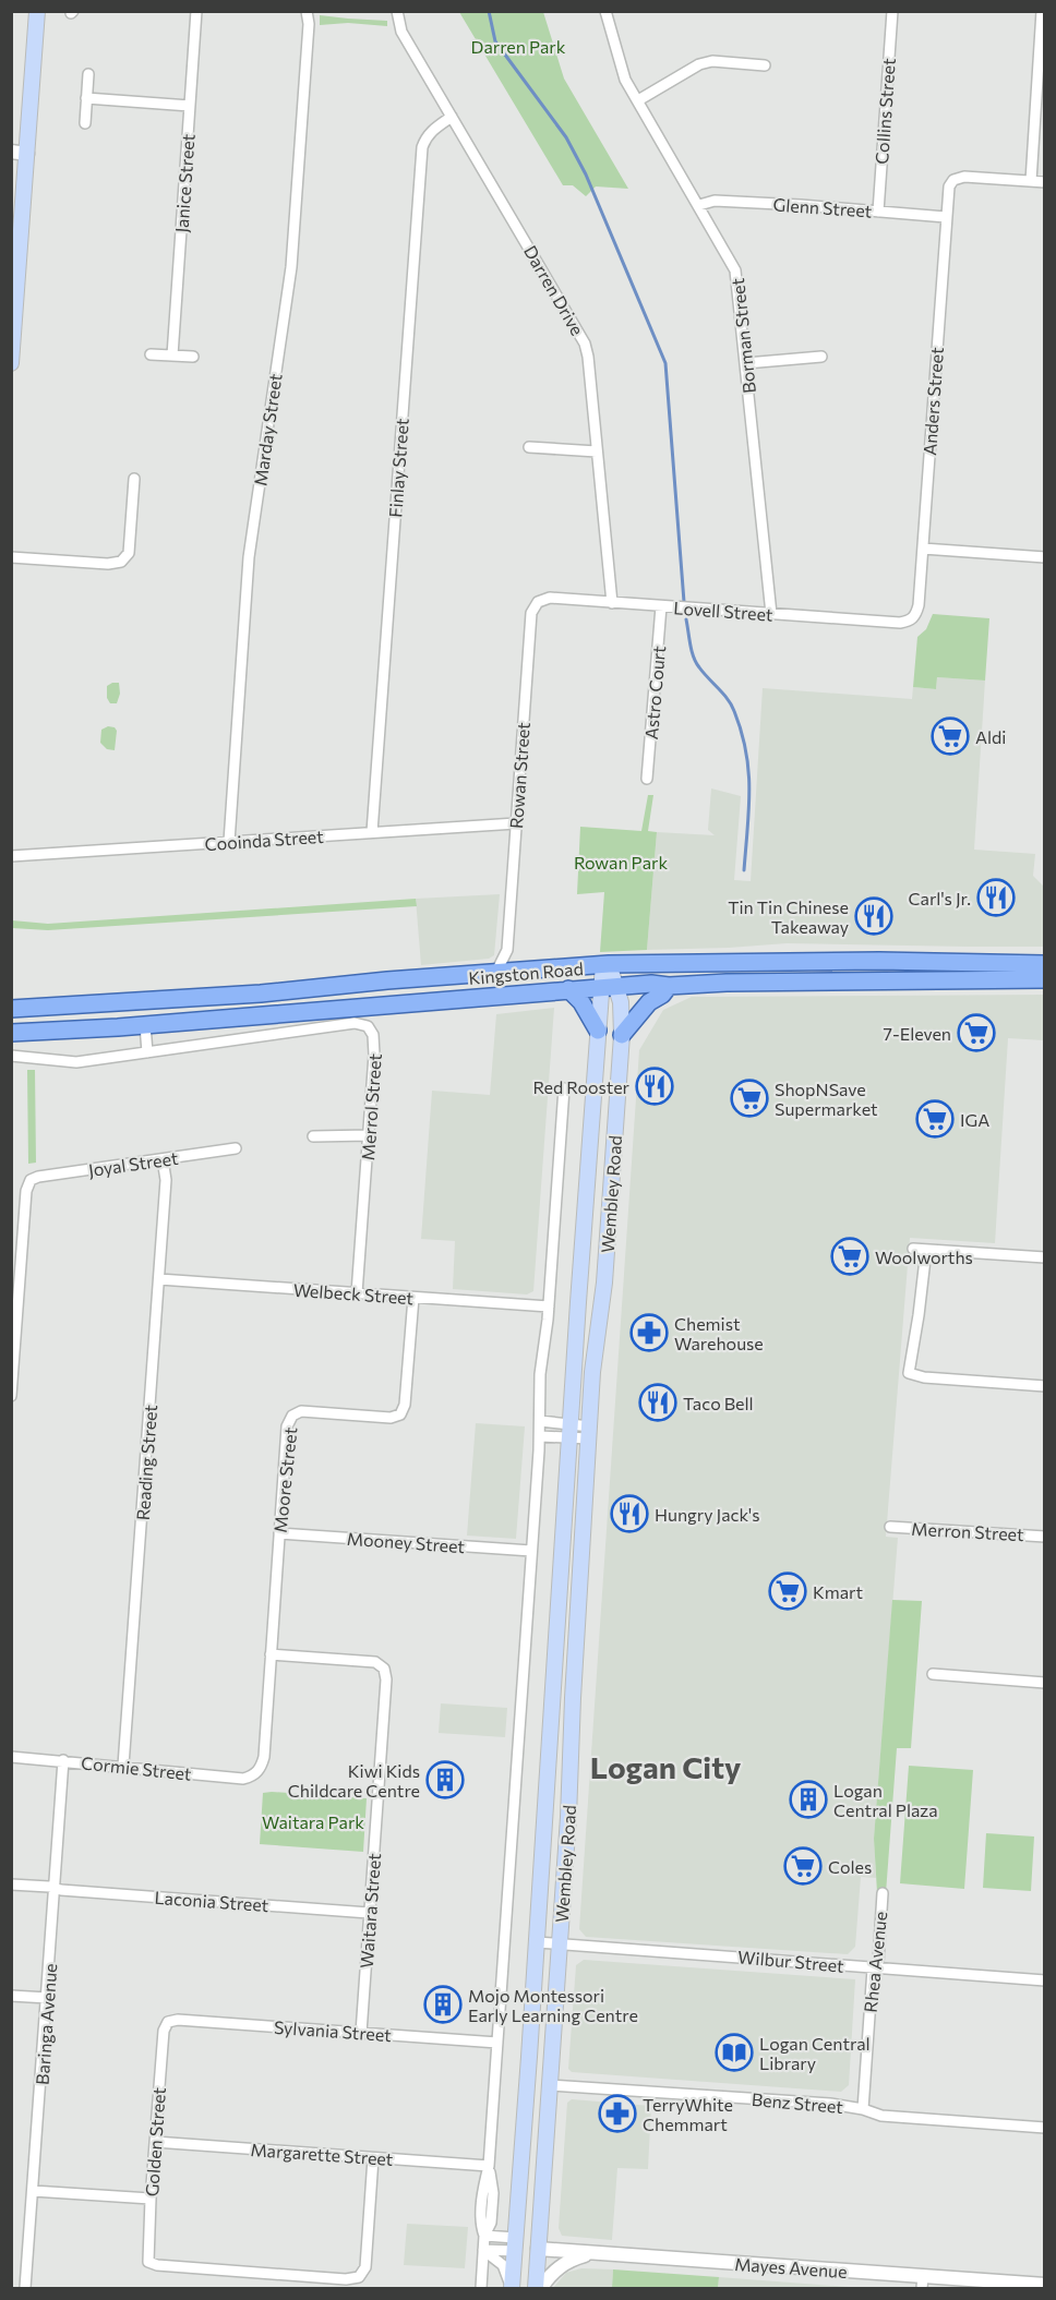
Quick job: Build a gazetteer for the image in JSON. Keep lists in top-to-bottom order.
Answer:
{
  "streets": {
    "main road": ["Kingston Road", "Wembley Road"],
    "street": [
      "Collins Street",
      "Janice Street",
      "Glenn Street",
      "Darren Drive",
      "Borman Street",
      "Anders Street",
      "Marday Street",
      "Finlay Street",
      "Lovell Street",
      "Astro Court",
      "Rowan Street",
      "Cooinda Street",
      "Merrol Street",
      "Joyal Street",
      "Welbeck Street",
      "Reading Street",
      "Moore Street",
      "Merron Street",
      "Mooney Street",
      "Cormie Street",
      "Laconia Street",
      "Waitara Street",
      "Wilbur Street",
      "Rhea Avenue",
      "Baringa Avenue",
      "Sylvania Street",
      "Benz Street",
      "Golden Street",
      "Margarette Street",
      "Mayes Avenue"
    ]
  },
  "crossings": [
    ["Collins Street", "Glenn Street"],
    ["Glenn Street", "Borman Street"],
    ["Glenn Street", "Anders Street"],
    ["Darren Drive", "Finlay Street"],
    ["Darren Drive", "Lovell Street"],
    ["Borman Street", "Lovell Street"],
    ["Anders Street", "Lovell Street"],
    ["Marday Street", "Cooinda Street"],
    ["Finlay Street", "Cooinda Street"],
    ["Lovell Street", "Astro Court"],
    ["Lovell Street", "Rowan Street"],
    ["Rowan Street", "Cooinda Street"],
    ["Rowan Street", "Kingston Road"],
    ["Kingston Road", "Wembley Road"],
    ["Merrol Street", "Welbeck Street"],
    ["Joyal Street", "Reading Street"],
    ["Wembley Road", "Wilbur Street"],
    ["Wembley Road", "Benz Street"],
    ["Wembley Road", "Mayes Avenue"],
    ["Welbeck Street", "Reading Street"],
    ["Welbeck Street", "Moore Street"],
    ["Reading Street", "Cormie Street"],
    ["Moore Street", "Mooney Street"],
    ["Moore Street", "Cormie Street"],
    ["Moore Street", "Waitara Street"],
    ["Cormie Street", "Baringa Avenue"],
    ["Laconia Street", "Waitara Street"],
    ["Laconia Street", "Baringa Avenue"],
    ["Waitara Street", "Sylvania Street"],
    ["Wilbur Street", "Rhea Avenue"],
    ["Rhea Avenue", "Benz Street"],
    ["Sylvania Street", "Golden Street"],
    ["Golden Street", "Margarette Street"]
  ],
  "districts": ["Logan City"],
  "parks": ["Darren Park", "Rowan Park", "Waitara Park"],
  "places": {
    "supermarket": [
      "Aldi",
      "7-Eleven",
      "ShopNSave Supermarket",
      "IGA",
      "Woolworths",
      "Kmart",
      "Coles"
    ],
    "restaurant": [
      "Carl's Jr.",
      "Tin Tin Chinese Takeaway",
      "Red Rooster",
      "Taco Bell",
      "Hungry Jack's"
    ],
    "pharmacy": ["Chemist Warehouse", "TerryWhite Chemmart"],
    "building": ["Kiwi Kids Childcare Centre", "Logan Central Plaza", "Mojo Montessori Early Learning Centre"],
    "library": ["Logan Central Library"]
  }
}
